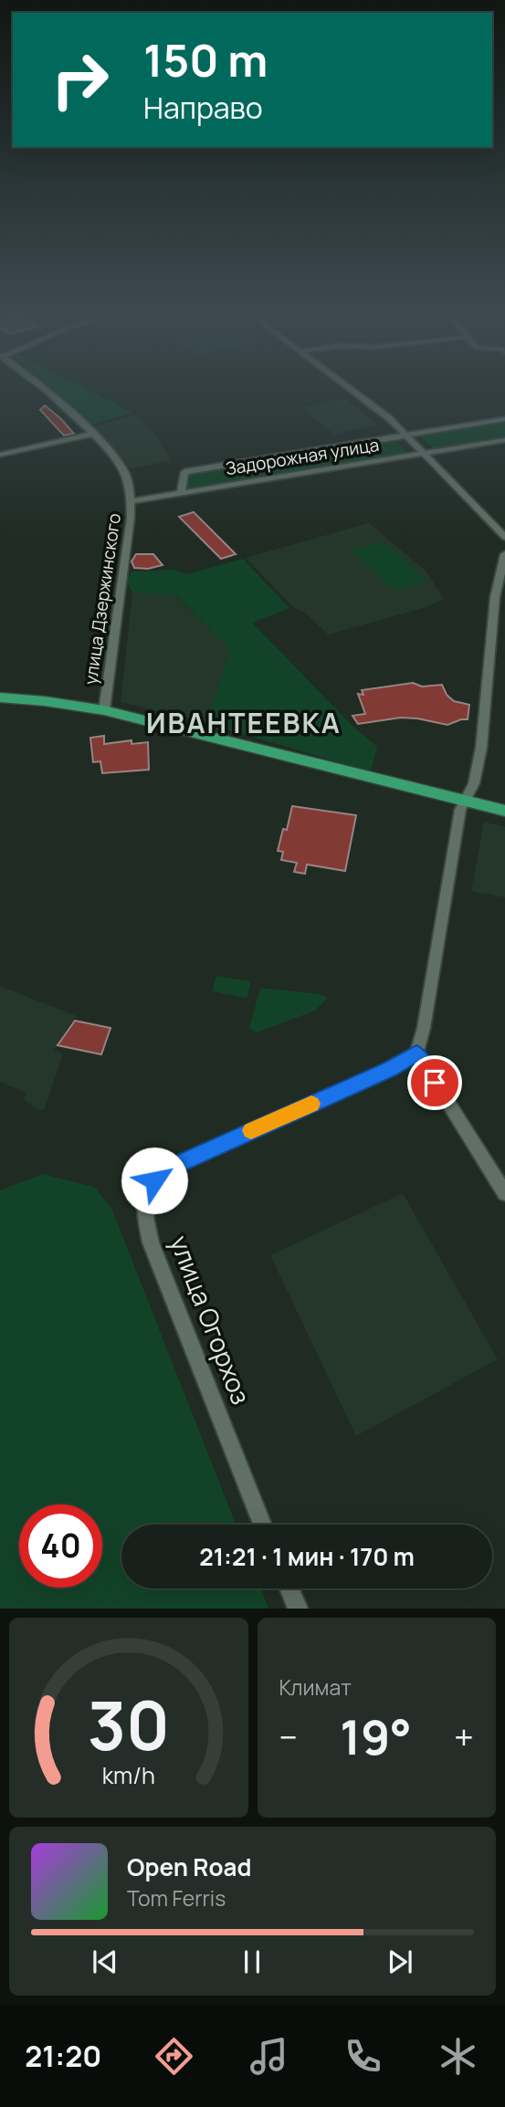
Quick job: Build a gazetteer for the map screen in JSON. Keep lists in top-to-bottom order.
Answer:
{
  "streets": {
    "street": ["Задорожная улица", "улица Дзержинского", "улица Огорхоз"]
  },
  "crossings": [
    ["Задорожная улица", "улица Дзержинского"]
  ],
  "districts": ["ИВАНТЕЕВКА"],
  "page": {
    "turn": ["150 m", "Направо"],
    "limit": "40",
    "trip": "21:21 · 1 мин · 170 m",
    "tile": "Климат",
    "heat": ["−", "19°", "+"],
    "song": ["Open Road", "Tom Ferris"],
    "tabs": "21:20",
    "gauge": ["30", "km/h"]
  }
}
